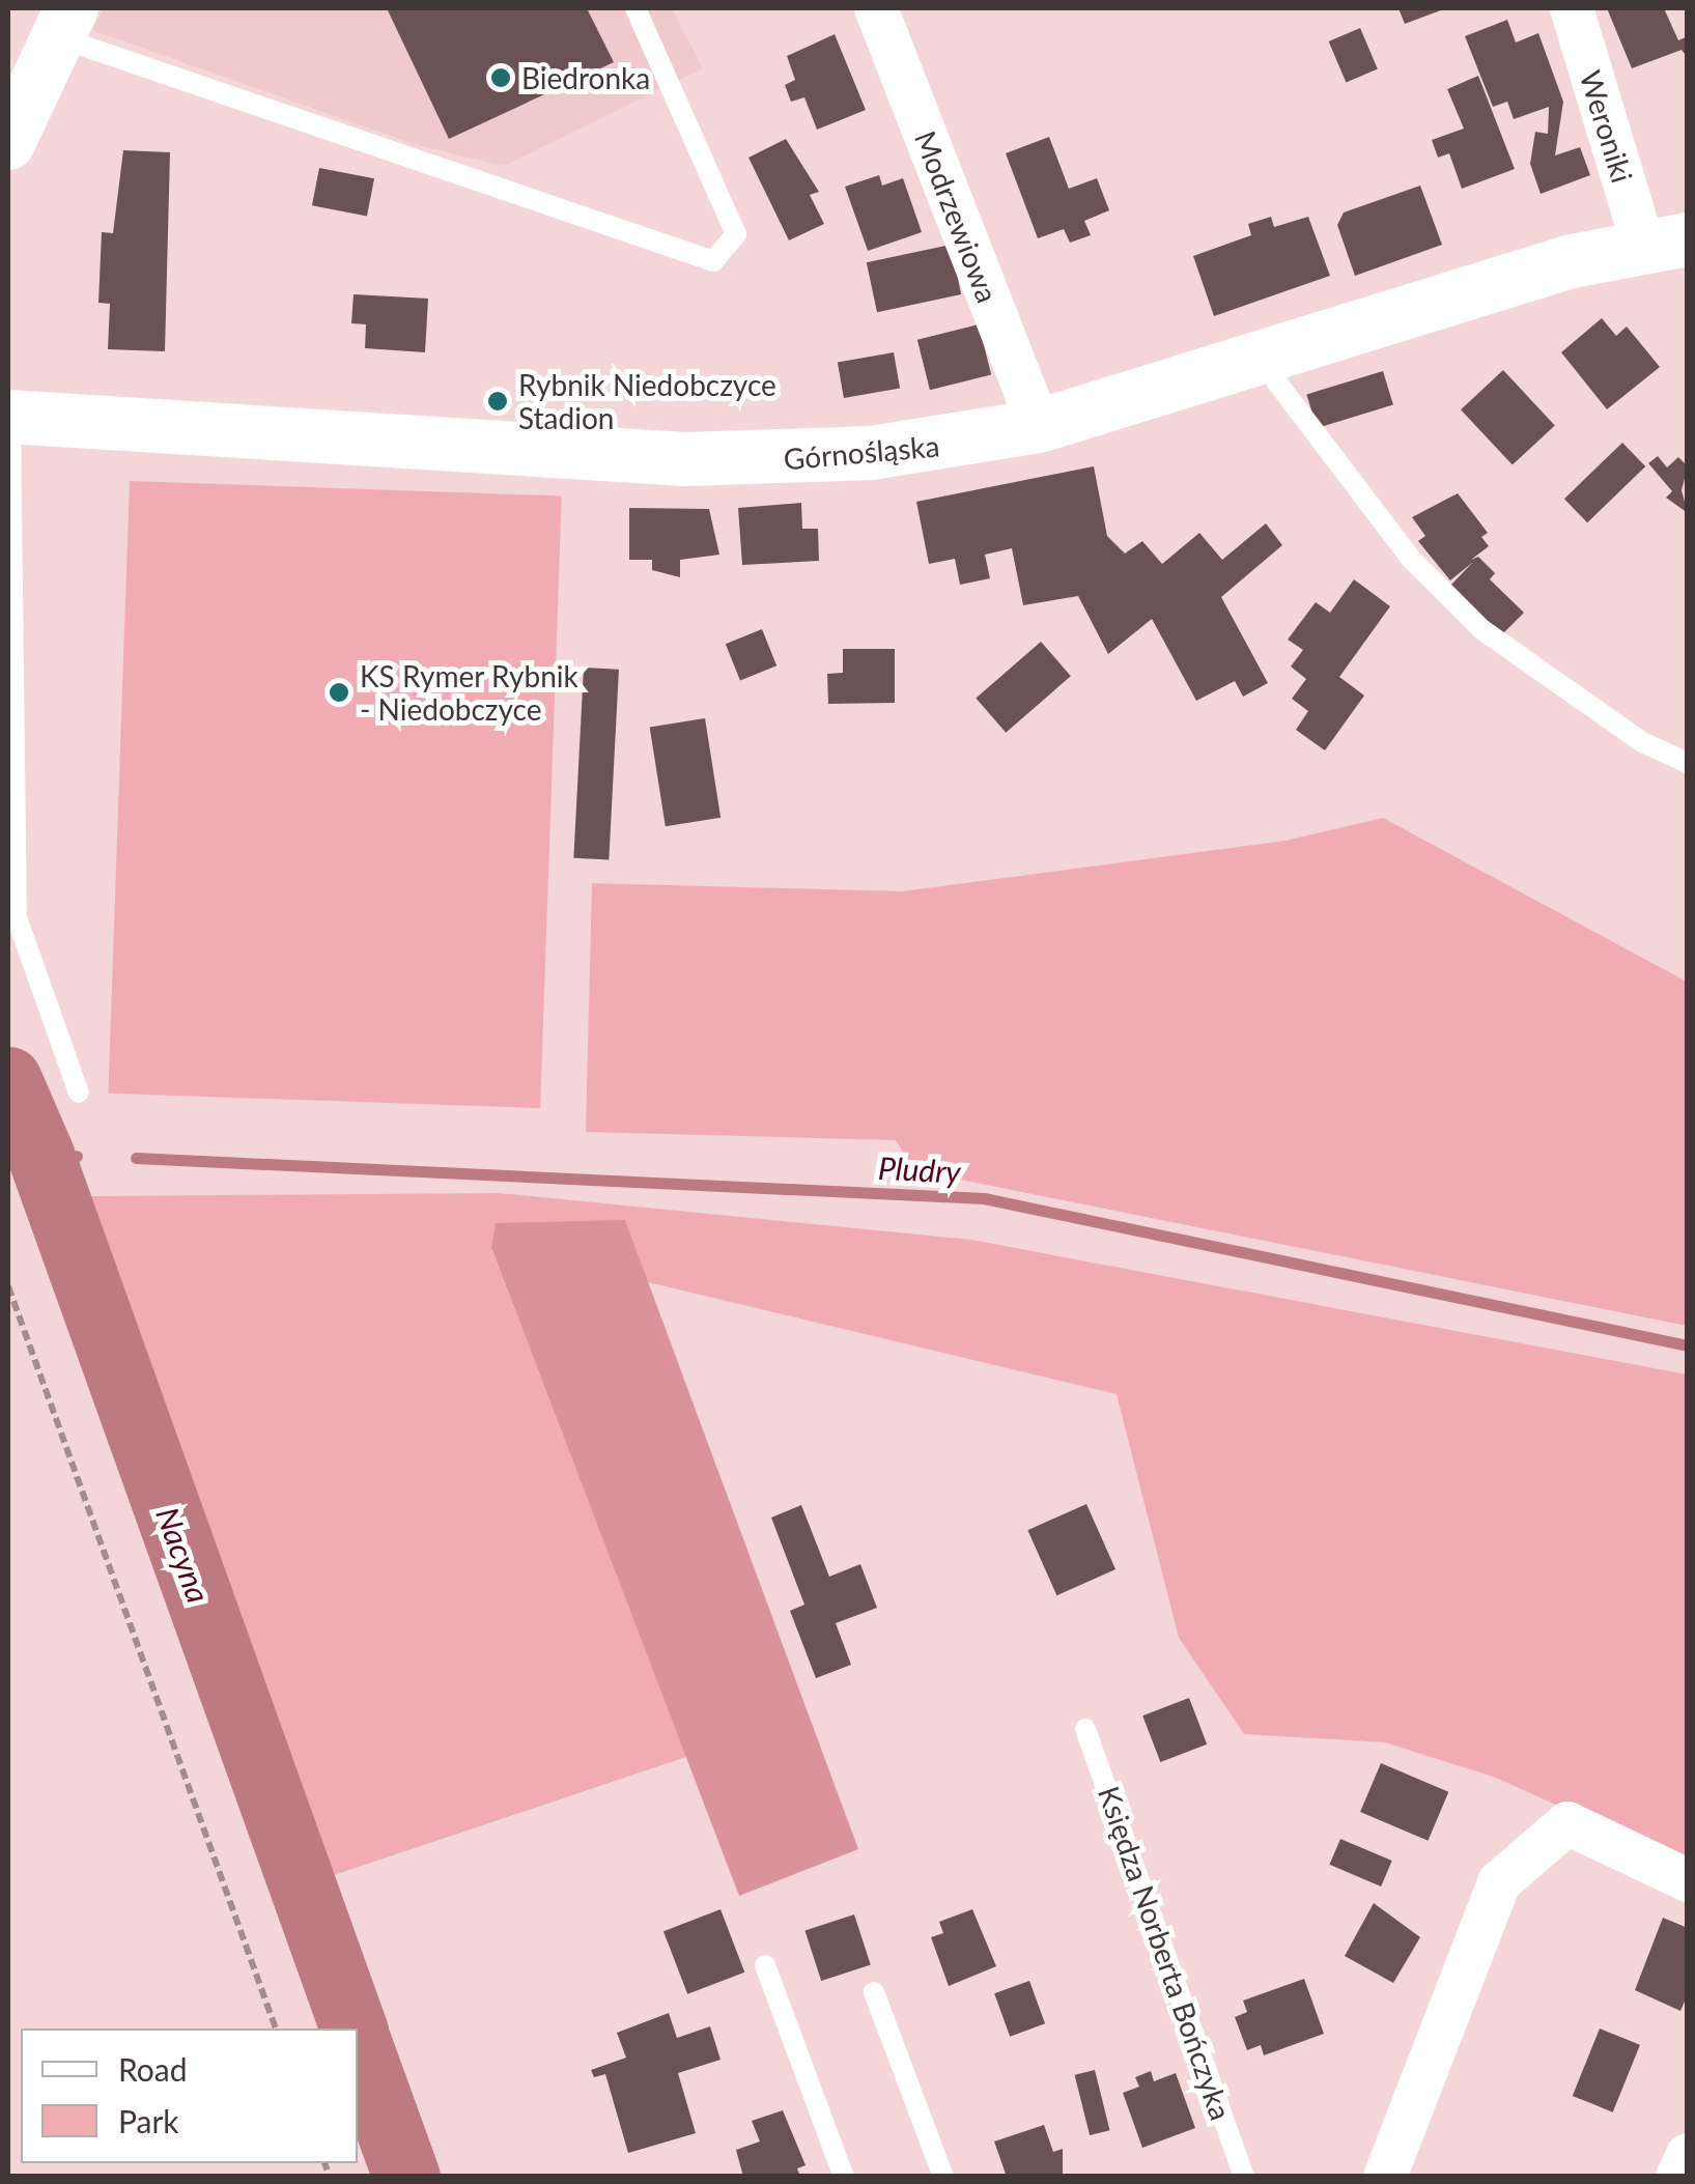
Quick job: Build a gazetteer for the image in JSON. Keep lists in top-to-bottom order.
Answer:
{
  "streets": {
    "street": ["Weroniki", "Modrzewiowa", "Górnośląska"],
    "lane": ["Księdza Norberta Bończyka"]
  },
  "crossings": [
    ["Weroniki", "Górnośląska"],
    ["Modrzewiowa", "Górnośląska"]
  ],
  "water": ["Pludry", "Nacyna"],
  "places": ["Biedronka", "Rybnik Niedobczyce Stadion", "KS Rymer Rybnik - Niedobczyce"],
  "legend": ["Road", "Park"]
}
